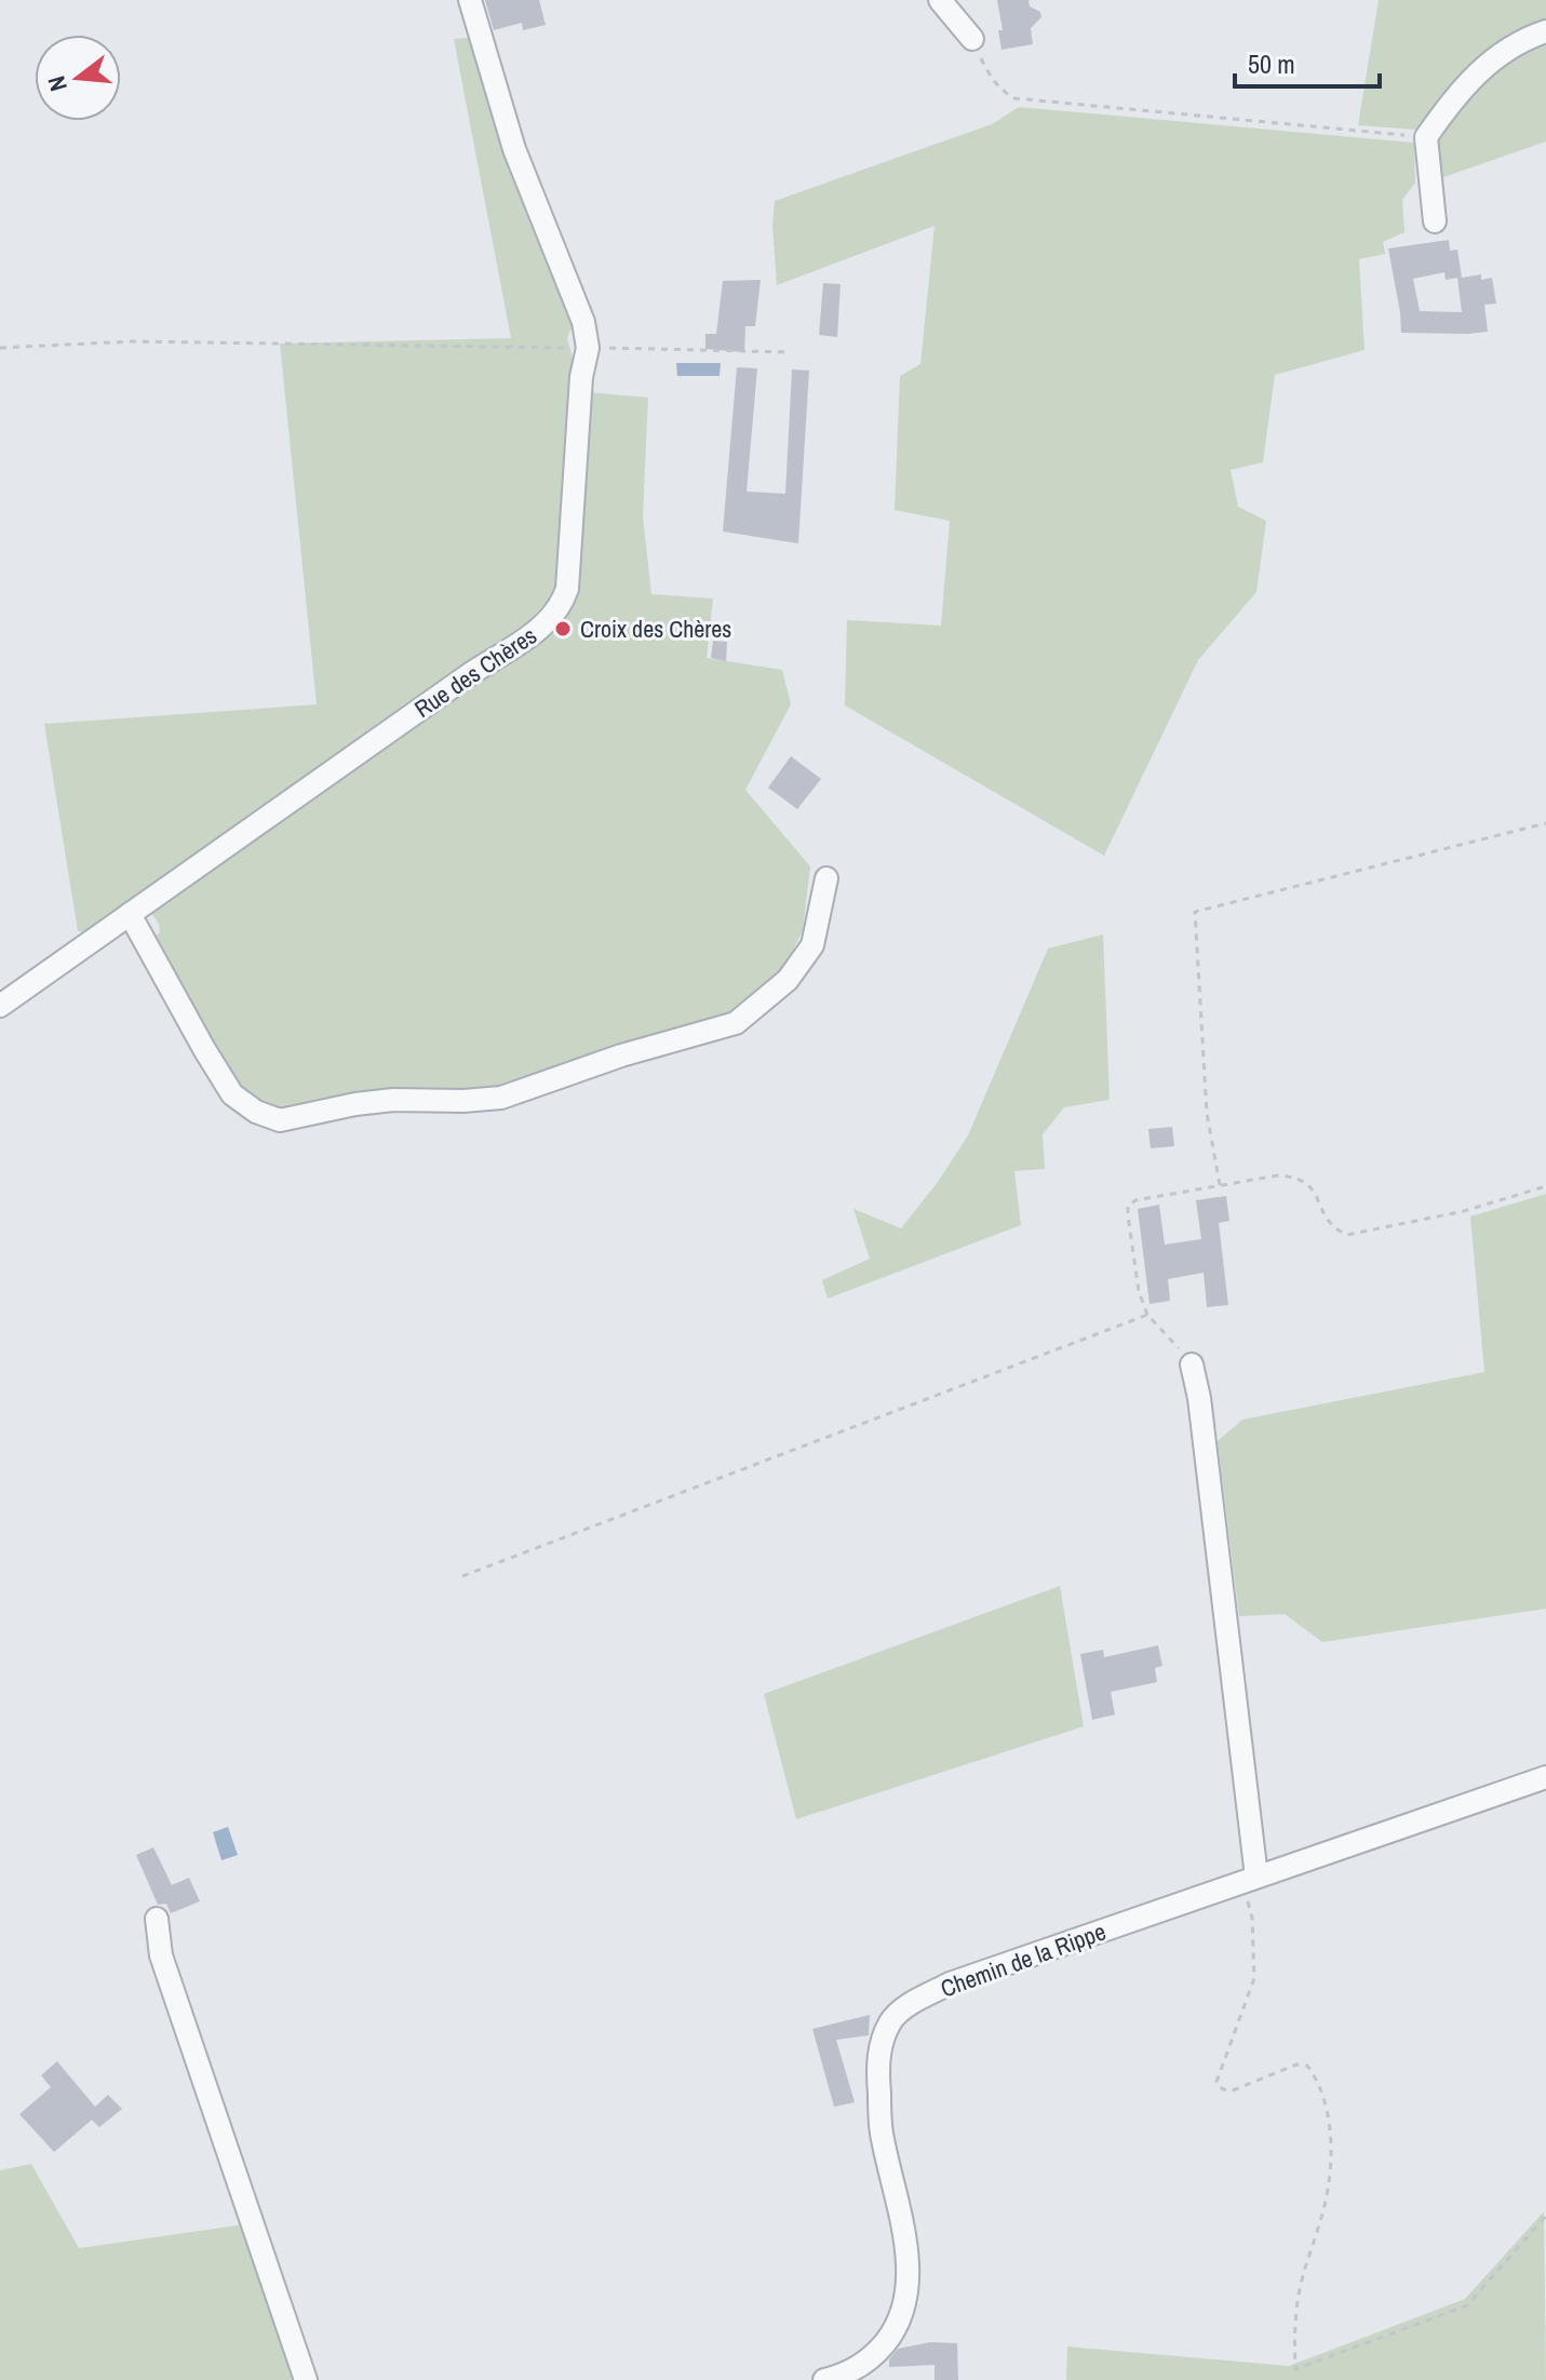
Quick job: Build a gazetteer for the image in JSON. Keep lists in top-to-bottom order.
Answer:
{
  "streets": {
    "street": ["Rue des Chères", "Chemin de la Rippe"]
  },
  "places": ["Croix des Chères"],
  "scale_bar": "50 m",
  "north": "left"
}
